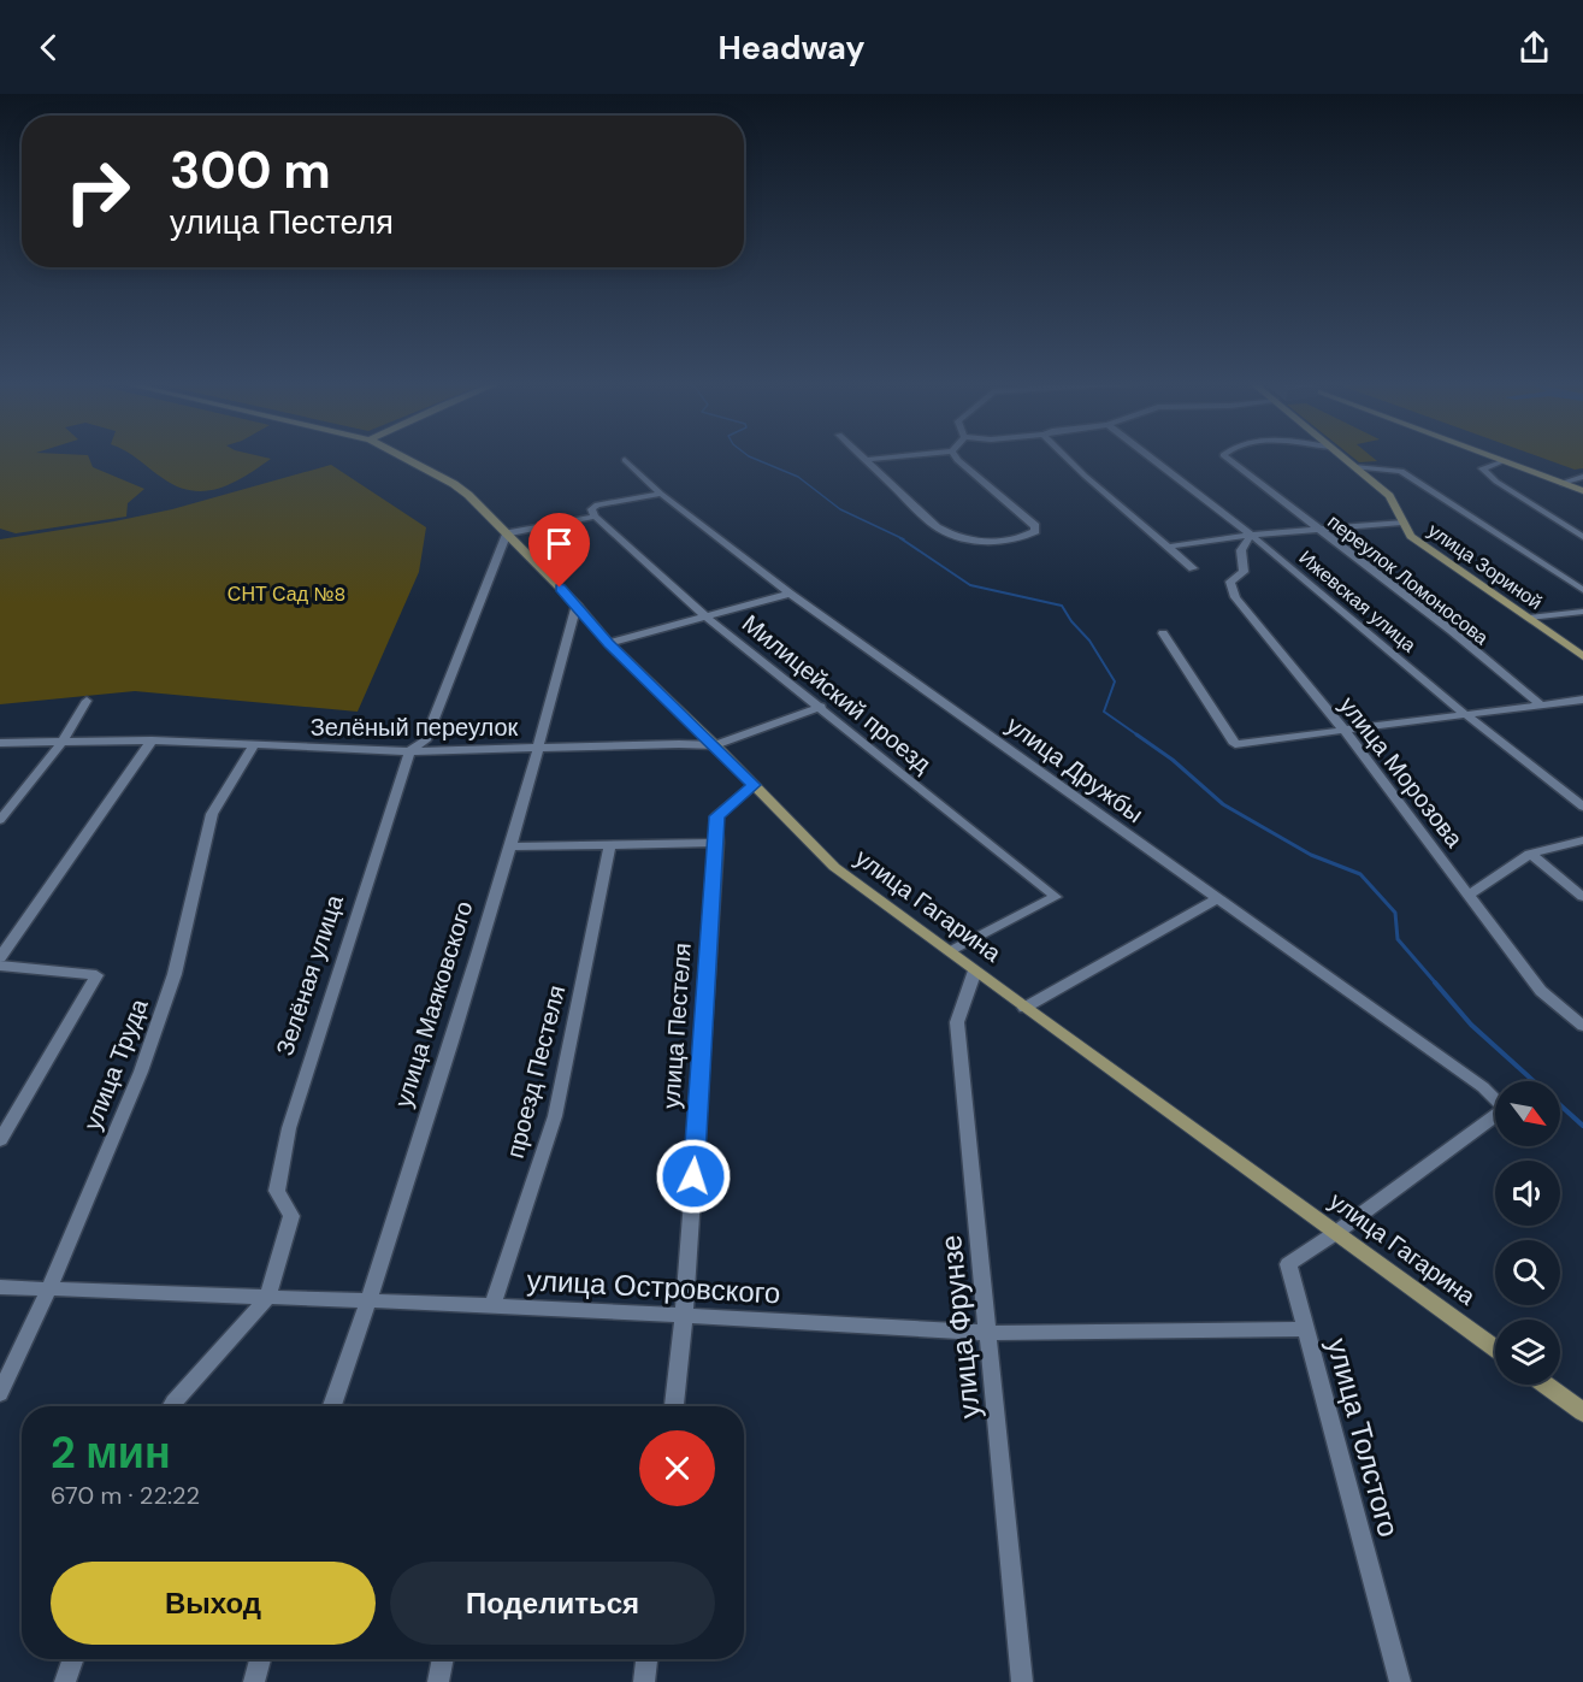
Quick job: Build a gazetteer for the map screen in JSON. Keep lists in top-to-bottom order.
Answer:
{
  "streets": {
    "main road": ["улица Зориной", "улица Гагарина"],
    "street": [
      "переулок Ломоносова",
      "Ижевская улица",
      "Милицейский проезд",
      "Зелёный переулок",
      "улица Дружбы",
      "улица Морозова",
      "Зелёная улица",
      "улица Маяковского",
      "улица Пестеля",
      "улица Труда",
      "проезд Пестеля",
      "улица Островского",
      "улица Фрунзе",
      "улица Толстого"
    ]
  },
  "crossings": [
    ["Ижевская улица", "улица Морозова"],
    ["Милицейский проезд", "Зелёный переулок"],
    ["Милицейский проезд", "улица Гагарина"],
    ["Зелёный переулок", "улица Гагарина"],
    ["Зелёный переулок", "Зелёная улица"],
    ["Зелёный переулок", "улица Маяковского"],
    ["Зелёный переулок", "улица Труда"],
    ["улица Дружбы", "улица Гагарина"],
    ["улица Дружбы", "улица Толстого"],
    ["улица Гагарина", "Зелёная улица"],
    ["улица Гагарина", "улица Маяковского"],
    ["улица Гагарина", "улица Пестеля"],
    ["улица Гагарина", "улица Фрунзе"],
    ["улица Гагарина", "улица Толстого"],
    ["Зелёная улица", "улица Островского"],
    ["улица Маяковского", "улица Островского"],
    ["улица Пестеля", "улица Островского"],
    ["улица Труда", "улица Островского"],
    ["проезд Пестеля", "улица Островского"],
    ["улица Островского", "улица Фрунзе"],
    ["улица Островского", "улица Толстого"]
  ],
  "parks": ["СНТ Сад №8"],
  "north": "bottom right",
  "page": {
    "header": "Headway",
    "turn": ["300 m", "улица Пестеля"],
    "heading": ["2 мин", "670 m · 22:22"],
    "buttons": ["Выход", "Поделиться"]
  }
}
